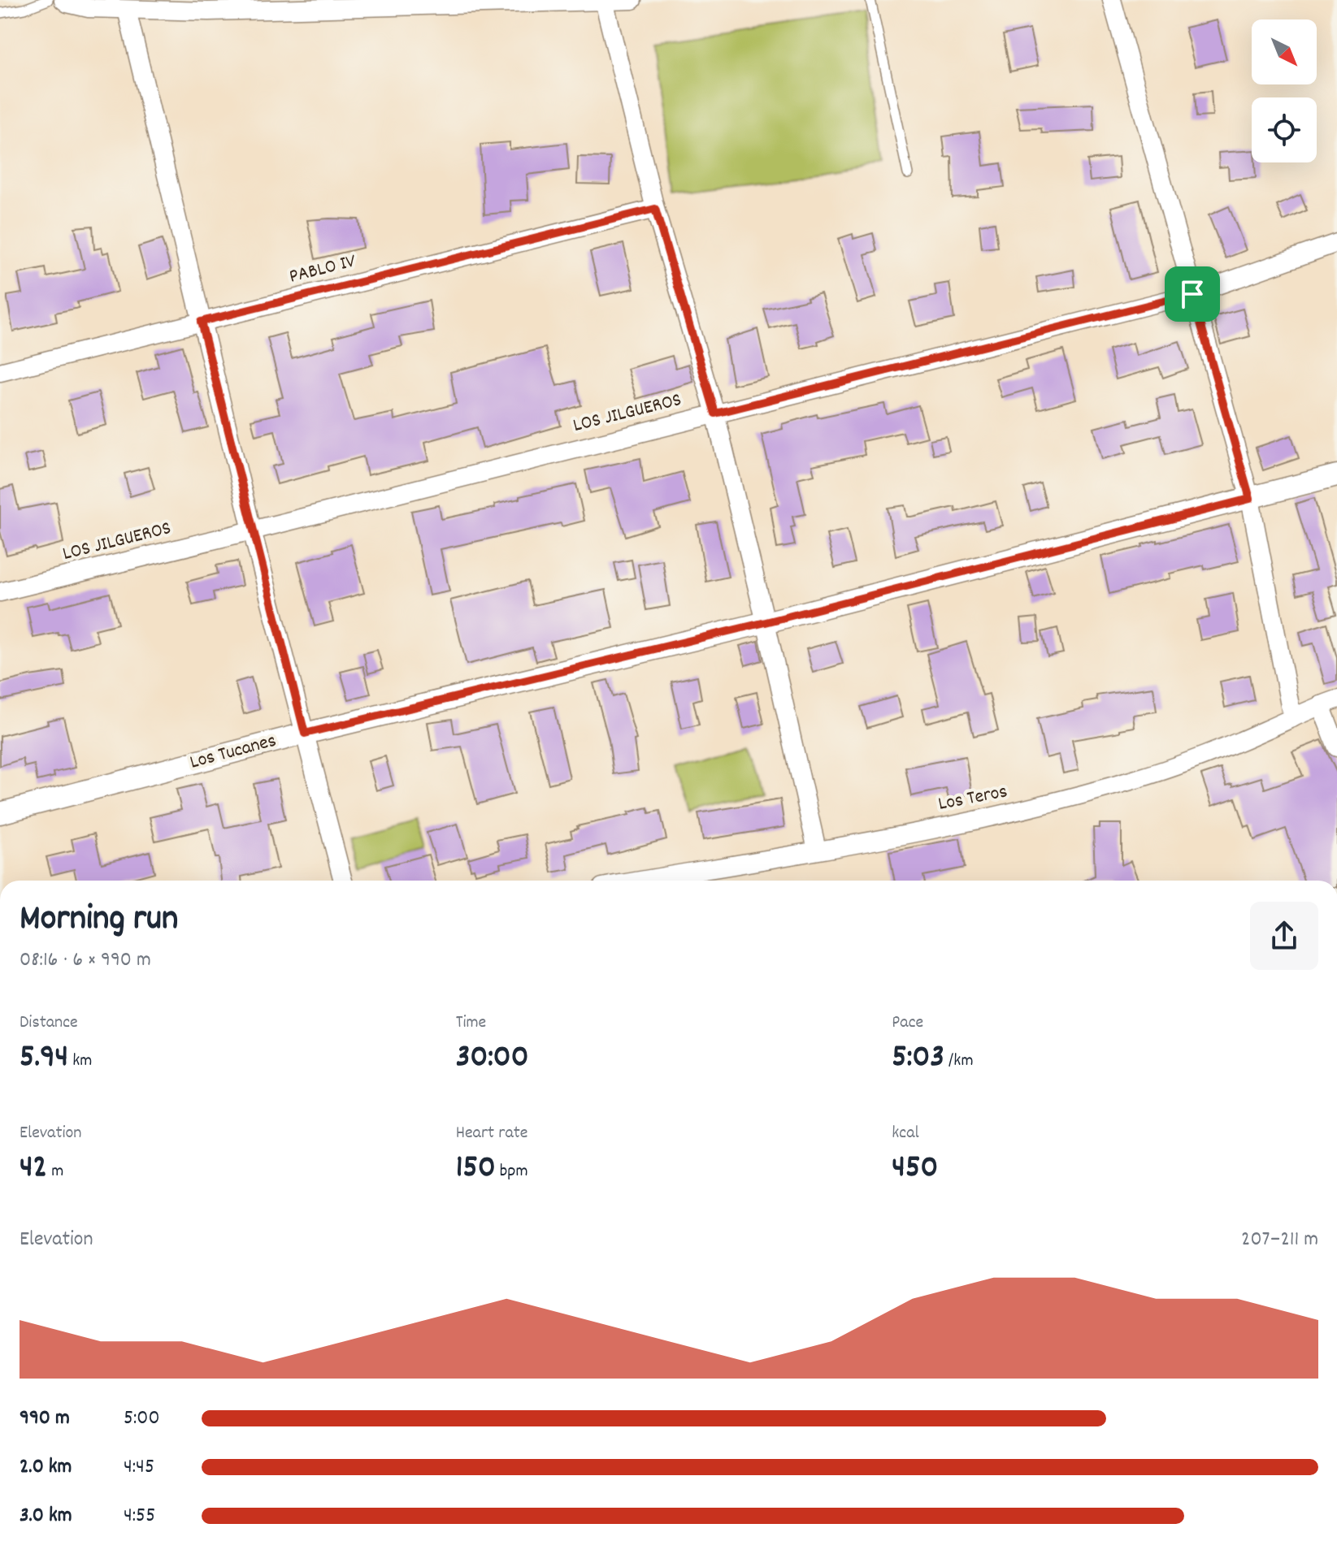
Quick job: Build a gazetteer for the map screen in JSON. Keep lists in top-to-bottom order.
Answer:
{
  "streets": {
    "street": [
      "PABLO IV",
      "LOS JILGUEROS",
      "Los Tucanes",
      "Los Teros"
    ]
  },
  "north": "bottom right",
  "page": {
    "heading": ["Morning run", "08:16 · 6 × 990 m"],
    "stats": [
      ["Distance", "5.94 km"],
      ["Time", "30:00"],
      ["Pace", "5:03 /km"],
      ["Elevation", "42 m"],
      ["Heart rate", "150 bpm"],
      ["kcal", "450"]
    ],
    "chart": ["Elevation", "207–211 m"],
    "list": [
      {
        "name": "990 m",
        "note": "5:00"
      },
      {
        "name": "2.0 km",
        "note": "4:45"
      },
      {
        "name": "3.0 km",
        "note": "4:55"
      }
    ]
  }
}
